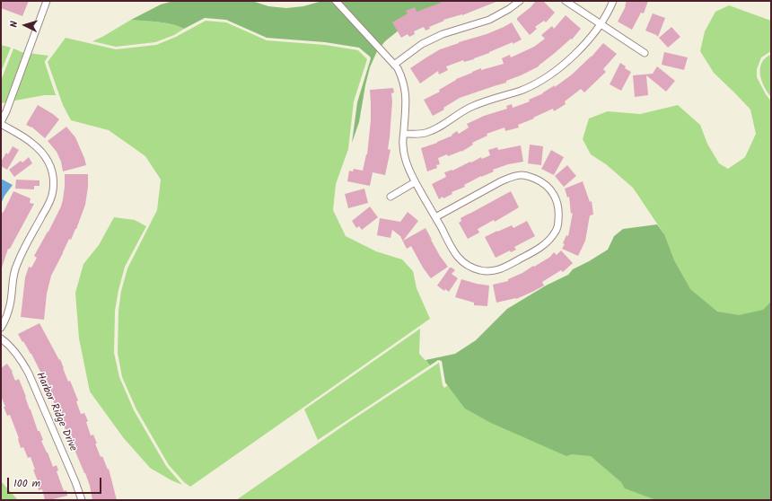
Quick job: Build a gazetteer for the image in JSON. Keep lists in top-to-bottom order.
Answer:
{
  "streets": {
    "street": ["Harbor Ridge Drive"]
  },
  "scale_bar": "100 m",
  "north": "left"
}
